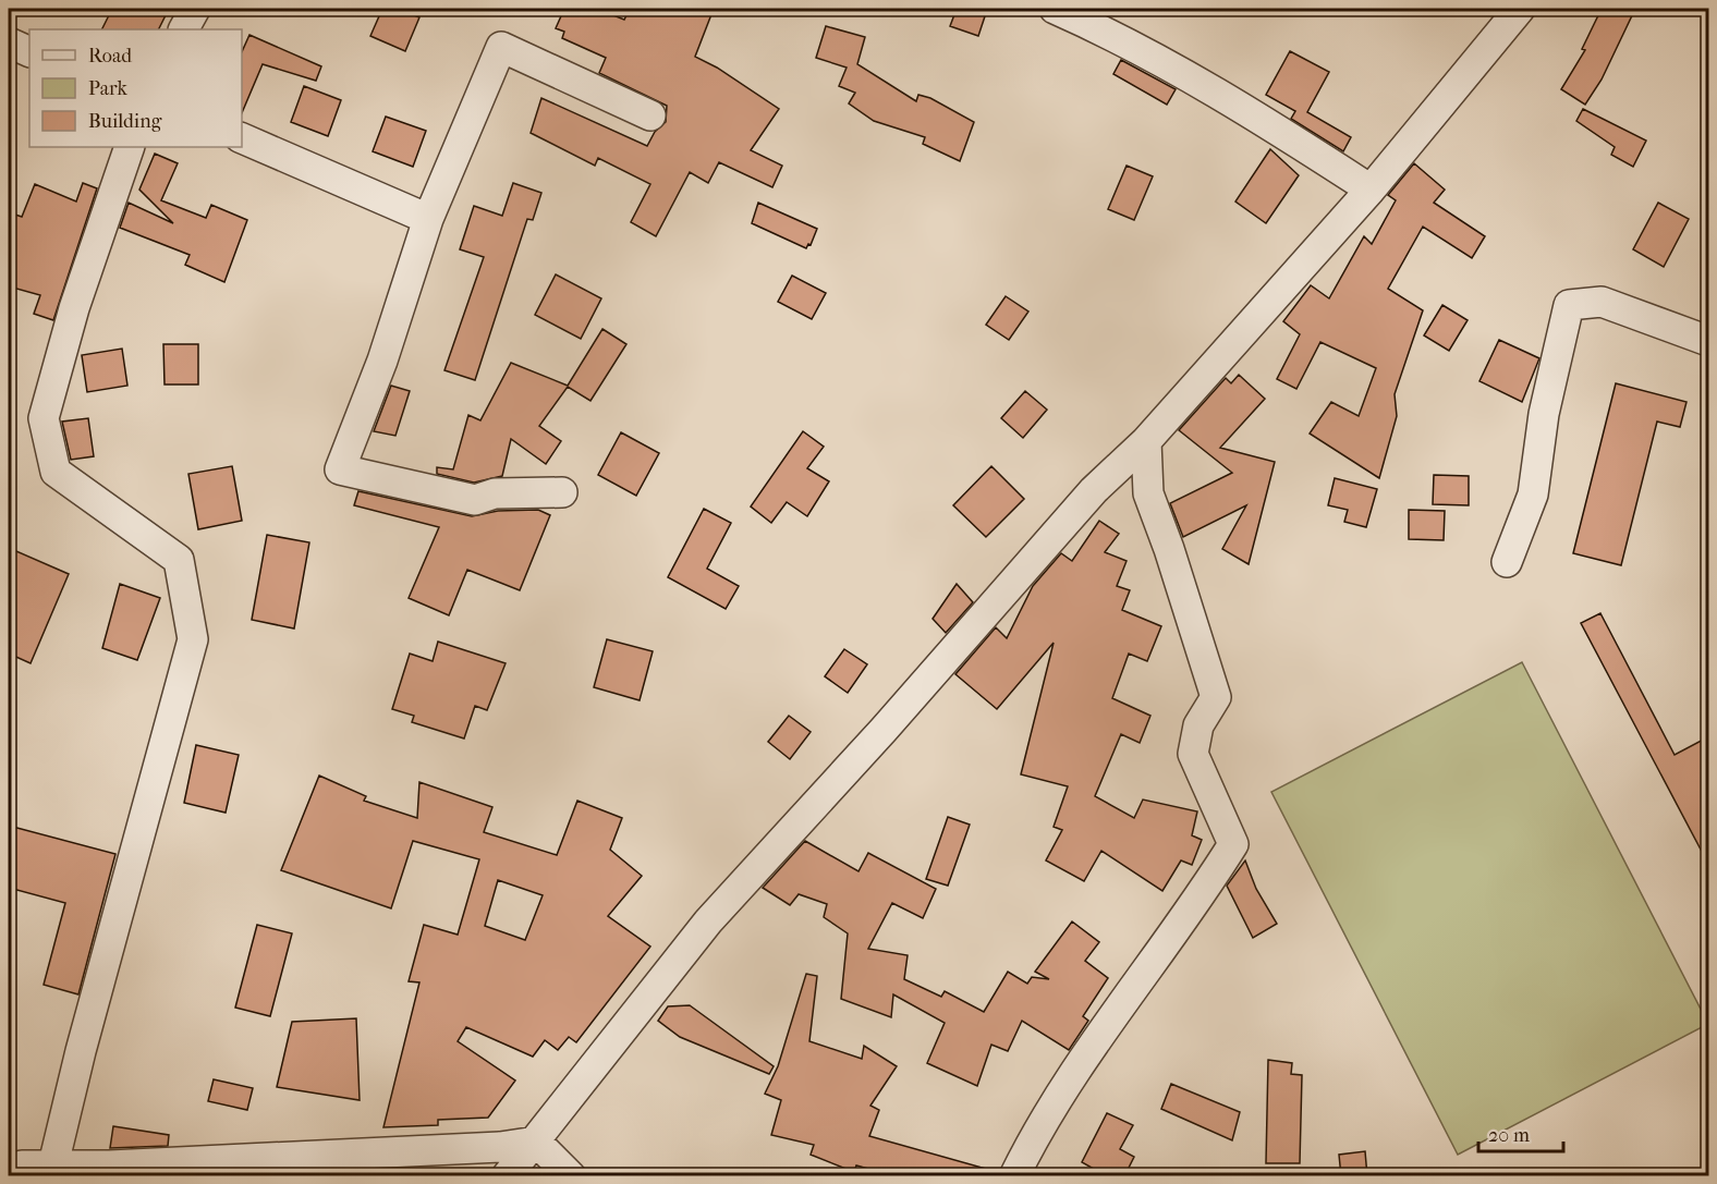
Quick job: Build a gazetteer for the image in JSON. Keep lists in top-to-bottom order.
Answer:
{
  "legend": ["Road", "Park", "Building"],
  "scale_bar": "20 m"
}
